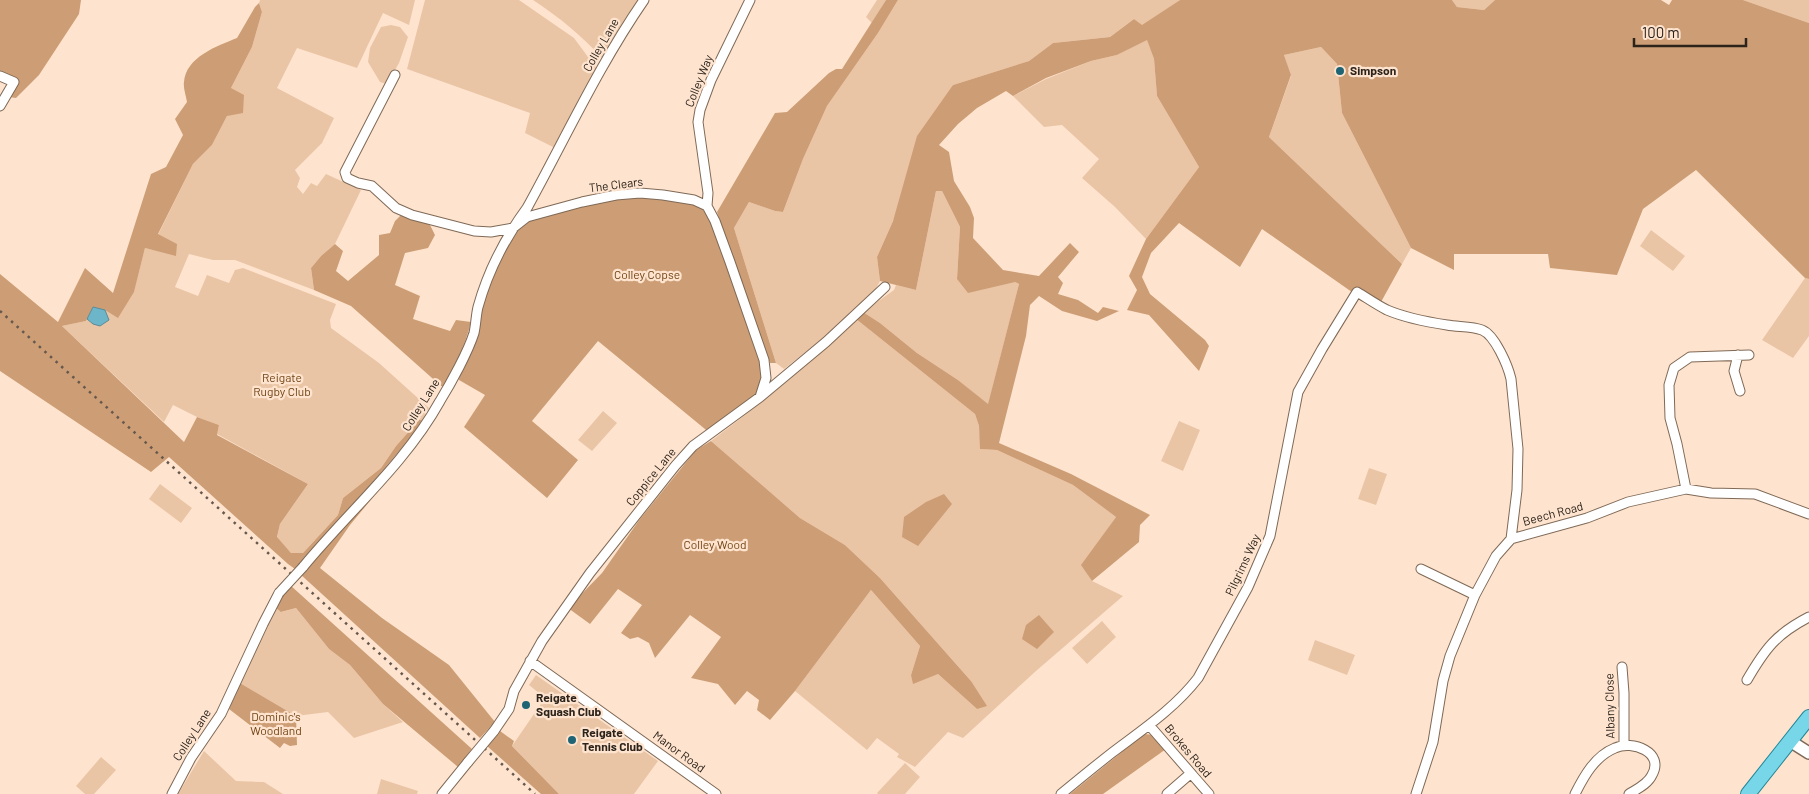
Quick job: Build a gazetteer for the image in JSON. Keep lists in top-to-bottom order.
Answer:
{
  "streets": {
    "street": [
      "Colley Lane",
      "Colley Way",
      "The Clears",
      "Coppice Lane",
      "Beech Road",
      "Pilgrims Way",
      "Albany Close",
      "Brokes Road",
      "Manor Road"
    ]
  },
  "crossings": [
    ["Colley Lane", "The Clears"],
    ["Colley Way", "The Clears"],
    ["Coppice Lane", "Manor Road"],
    ["Beech Road", "Pilgrims Way"],
    ["Pilgrims Way", "Brokes Road"]
  ],
  "parks": [
    "Colley Copse",
    "Reigate Rugby Club",
    "Colley Wood",
    "Dominic's Woodland"
  ],
  "places": ["Simpson", "Reigate Squash Club", "Reigate Tennis Club"],
  "scale_bar": "100 m"
}
